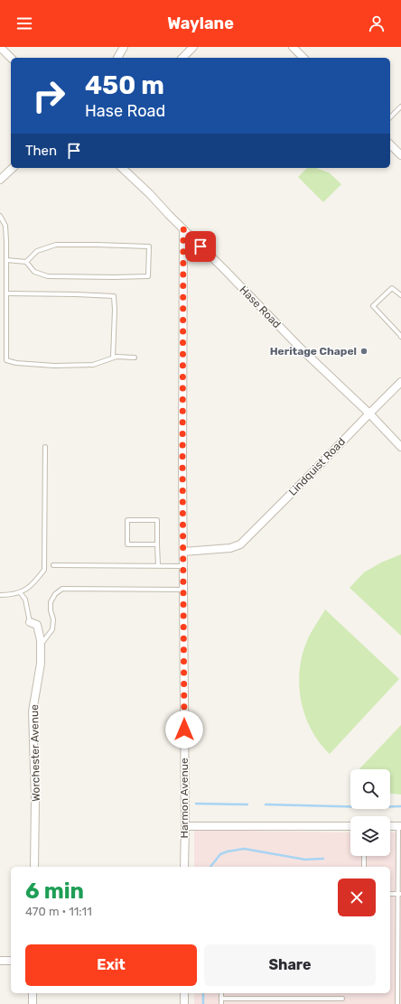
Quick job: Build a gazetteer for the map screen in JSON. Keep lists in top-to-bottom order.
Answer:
{
  "streets": {
    "street": [
      "Hase Road",
      "Lindquist Road",
      "Worchester Avenue",
      "Harmon Avenue"
    ]
  },
  "crossings": [
    ["Hase Road", "Lindquist Road"],
    ["Hase Road", "Harmon Avenue"],
    ["Lindquist Road", "Harmon Avenue"]
  ],
  "places": ["Heritage Chapel"],
  "page": {
    "header": "Waylane",
    "turn": ["450 m", "Hase Road"],
    "then": "Then",
    "heading": ["6 min", "470 m · 11:11"],
    "buttons": ["Exit", "Share"]
  }
}
